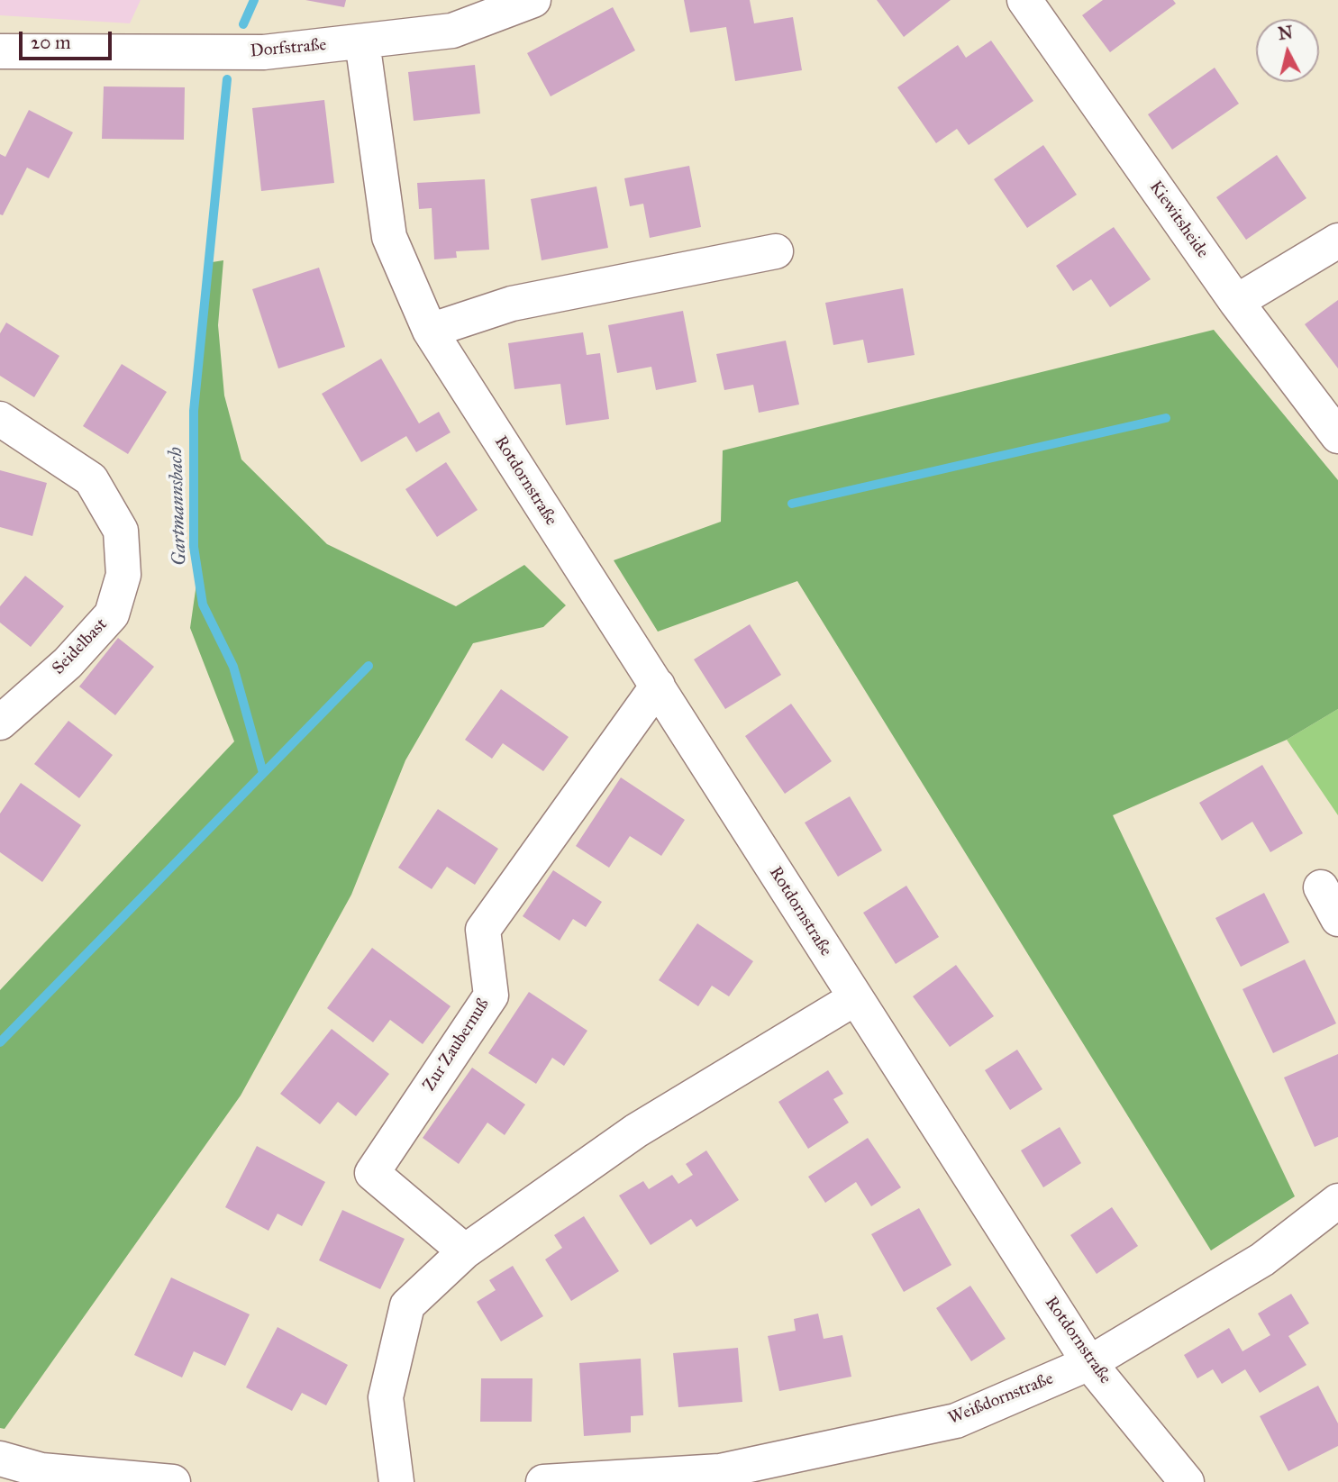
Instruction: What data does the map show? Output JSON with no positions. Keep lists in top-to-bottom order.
{
  "streets": {
    "street": [
      "Dorfstraße",
      "Kiewitsheide",
      "Rotdornstraße",
      "Seidelbast",
      "Zur Zaubernuß",
      "Weißdornstraße"
    ]
  },
  "crossings": [
    ["Dorfstraße", "Rotdornstraße"],
    ["Rotdornstraße", "Zur Zaubernuß"],
    ["Rotdornstraße", "Weißdornstraße"]
  ],
  "water": ["Gartmannsbach"],
  "scale_bar": "20 m",
  "north": "top"
}
